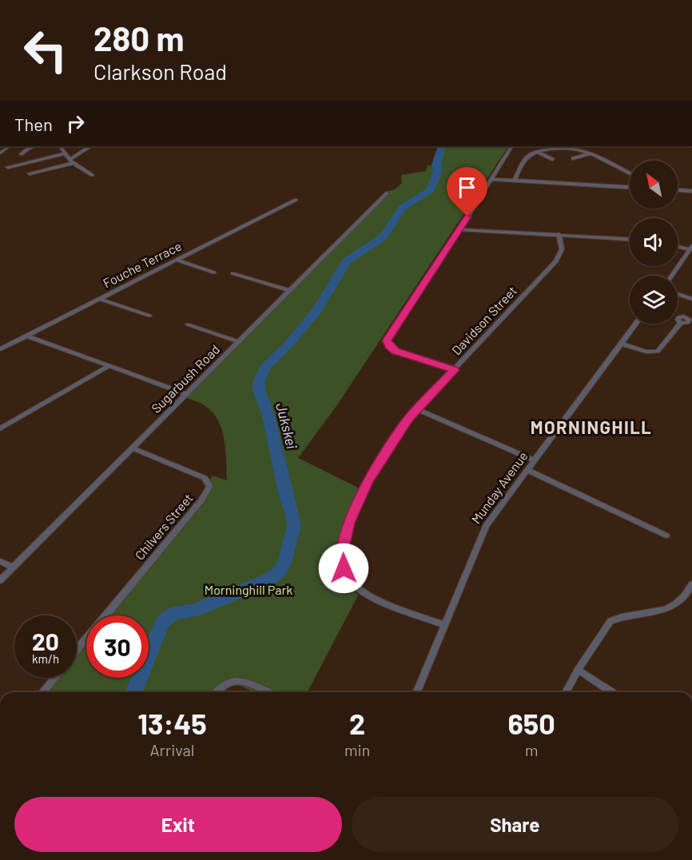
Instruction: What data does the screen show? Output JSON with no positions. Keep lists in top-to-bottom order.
{
  "streets": {
    "street": [
      "Fouche Terrace",
      "Davidson Street",
      "Sugarbush Road",
      "Munday Avenue",
      "Chilvers Street"
    ]
  },
  "crossings": [
    ["Davidson Street", "Munday Avenue"],
    ["Sugarbush Road", "Chilvers Street"]
  ],
  "districts": ["MORNINGHILL"],
  "water": ["Jukskei"],
  "parks": ["Morninghill Park"],
  "north": "top left",
  "page": {
    "turn": ["280 m", "Clarkson Road"],
    "then": "Then",
    "speed": "20 km/h",
    "limit": "30",
    "eta": [
      "13:45",
      "Arrival",
      "2",
      "min",
      "650",
      "m"
    ],
    "buttons": ["Exit", "Share"]
  }
}
